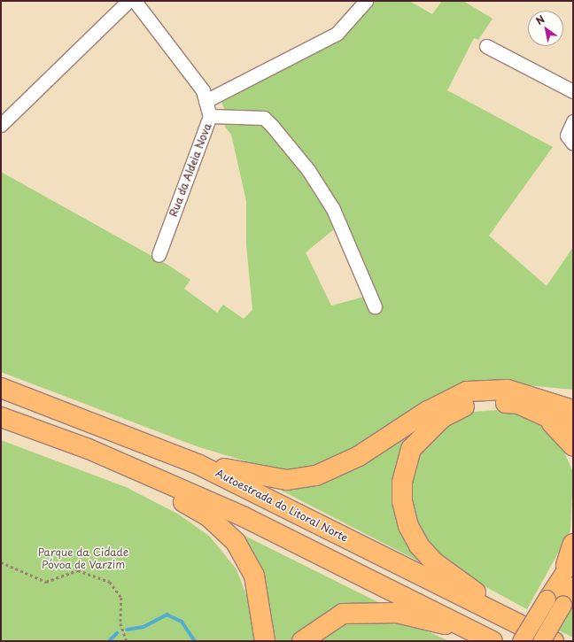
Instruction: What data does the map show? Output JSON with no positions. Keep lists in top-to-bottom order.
{
  "streets": {
    "highway": ["Autoestrada do Litoral Norte"],
    "street": ["Rua da Aldeia Nova"]
  },
  "parks": ["Parque da Cidade Póvoa de Varzim"],
  "north": "top left"
}
